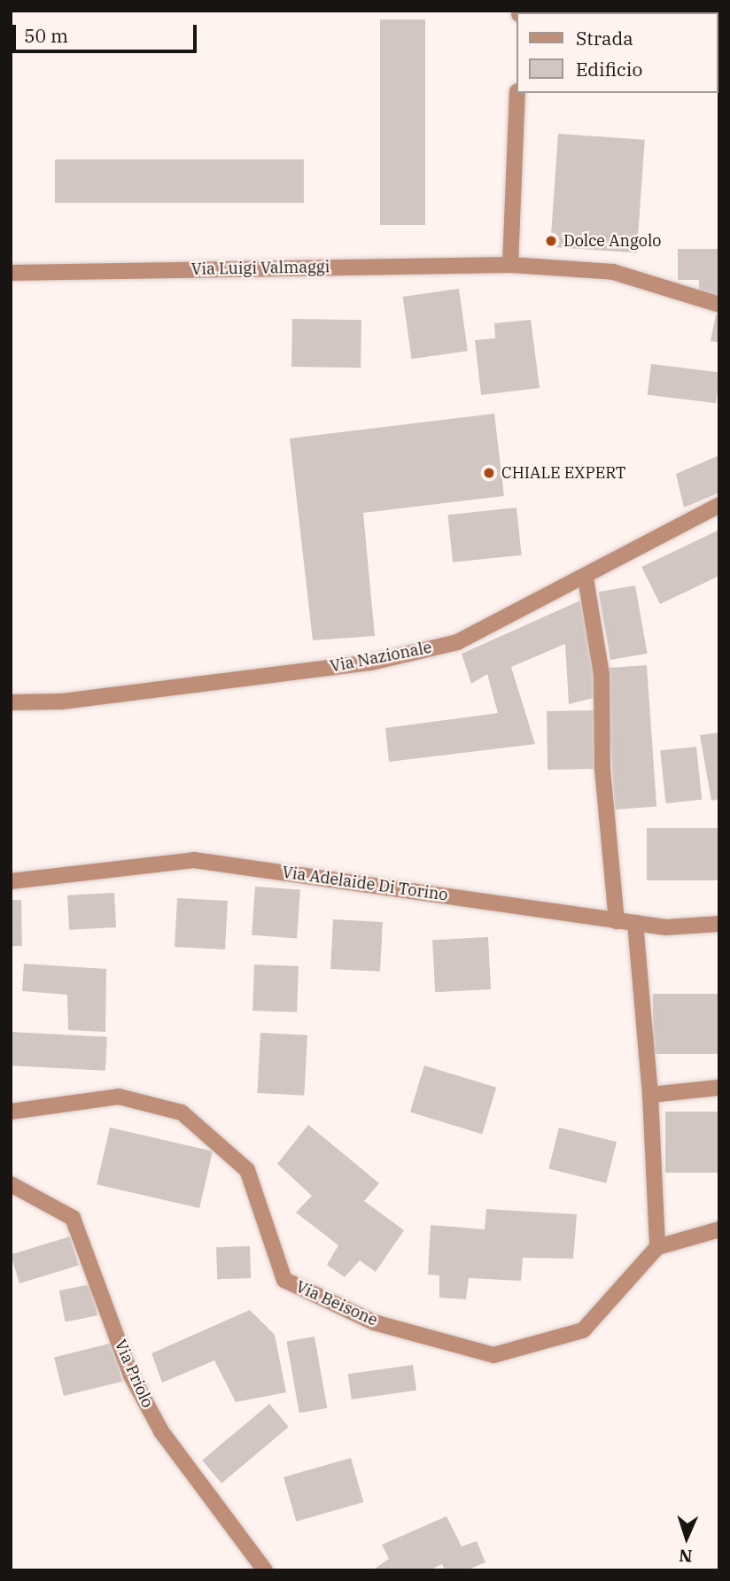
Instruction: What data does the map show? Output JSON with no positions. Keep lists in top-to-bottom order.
{
  "streets": {
    "street": [
      "Via Luigi Valmaggi",
      "Via Nazionale",
      "Via Adelaide Di Torino",
      "Via Beisone",
      "Via Priolo"
    ]
  },
  "places": ["Dolce Angolo", "CHIALE EXPERT"],
  "legend": ["Strada", "Edificio"],
  "scale_bar": "50 m",
  "north": "bottom"
}
